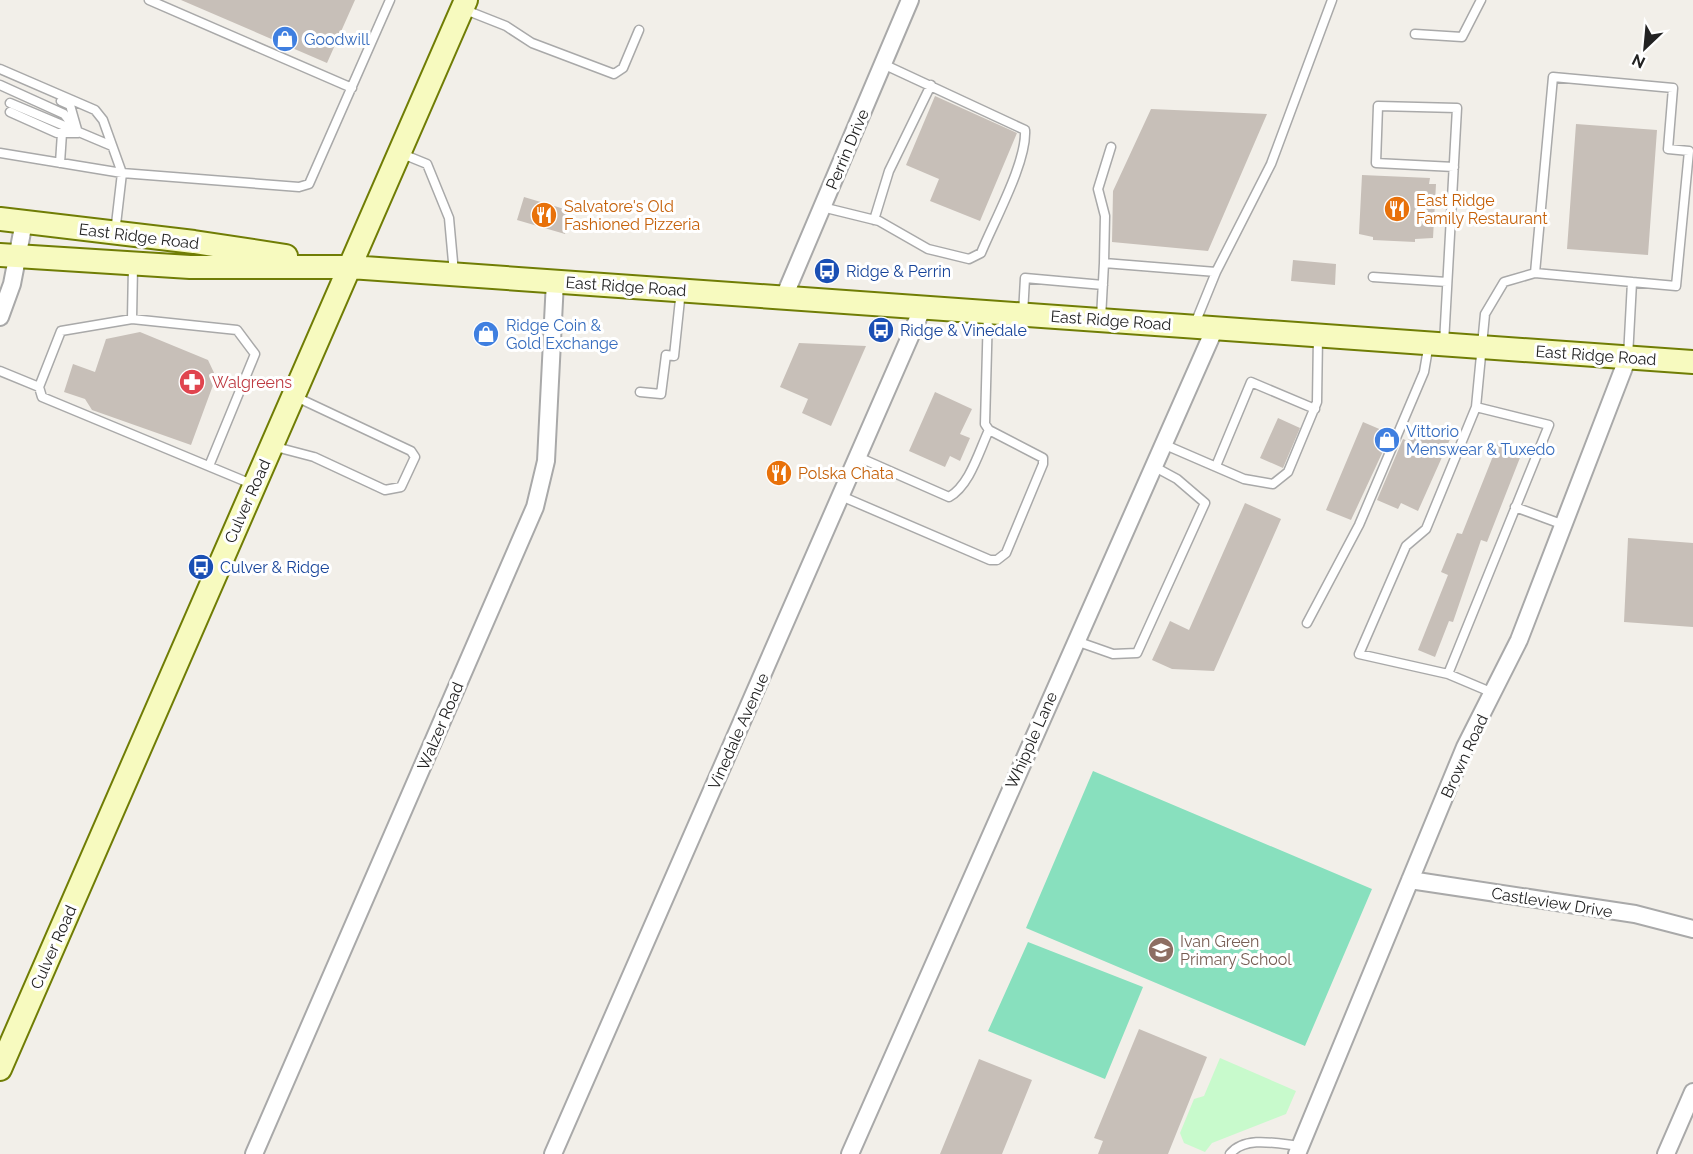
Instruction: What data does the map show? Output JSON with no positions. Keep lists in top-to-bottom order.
{
  "streets": {
    "main road": ["East Ridge Road", "Culver Road"],
    "street": [
      "Perrin Drive",
      "Walzer Road",
      "Vinedale Avenue",
      "Whipple Lane",
      "Brown Road",
      "Castleview Drive"
    ]
  },
  "crossings": [
    ["Perrin Drive", "East Ridge Road"],
    ["East Ridge Road", "Culver Road"],
    ["East Ridge Road", "Walzer Road"],
    ["East Ridge Road", "Vinedale Avenue"],
    ["East Ridge Road", "Whipple Lane"],
    ["East Ridge Road", "Brown Road"],
    ["Brown Road", "Castleview Drive"]
  ],
  "places": {
    "shop": ["Goodwill", "Ridge Coin & Gold Exchange", "Vittorio Menswear & Tuxedo"],
    "restaurant": ["East Ridge Family Restaurant", "Salvatore's Old Fashioned Pizzeria", "Polska Chata"],
    "bus stop": ["Ridge & Perrin", "Ridge & Vinedale", "Culver & Ridge"],
    "pharmacy": ["Walgreens"],
    "school or university": ["Ivan Green Primary School"]
  },
  "north": "bottom left"
}
